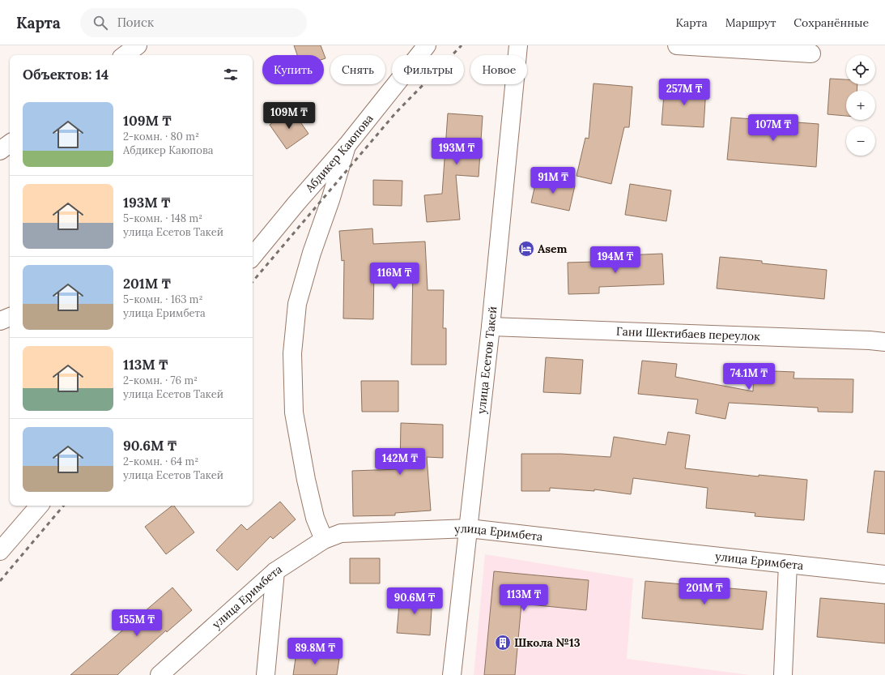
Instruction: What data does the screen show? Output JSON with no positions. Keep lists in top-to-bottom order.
{
  "streets": {
    "street": [
      "Абдикер Каюпова",
      "Гани Шектибаев переулок",
      "улица Есетов Такей",
      "улица Еримбета"
    ]
  },
  "crossings": [
    ["Гани Шектибаев переулок", "улица Есетов Такей"],
    ["улица Есетов Такей", "улица Еримбета"]
  ],
  "places": {
    "hotel": ["Asem"],
    "building": ["Школа №13"]
  },
  "page": {
    "header": "Карта",
    "search": "Поиск",
    "nav": ["Карта", "Маршрут", "Сохранённые"],
    "map_buttons": ["+", "−"],
    "chip": [
      "Купить",
      "Снять",
      "Фильтры",
      "Новое"
    ],
    "heading": "Объектов: 14",
    "price": [
      "257M ₸",
      "109M ₸",
      "107M ₸",
      "193M ₸",
      "91M ₸",
      "194M ₸",
      "116M ₸",
      "74.1M ₸",
      "142M ₸",
      "201M ₸",
      "113M ₸",
      "90.6M ₸",
      "155M ₸",
      "89.8M ₸"
    ],
    "list": [
      {
        "name": "109M ₸",
        "note": "2-комн. · 80 m² · Абдикер Каюпова"
      },
      {
        "name": "193M ₸",
        "note": "5-комн. · 148 m² · улица Есетов Такей"
      },
      {
        "name": "201M ₸",
        "note": "5-комн. · 163 m² · улица Еримбета"
      },
      {
        "name": "113M ₸",
        "note": "2-комн. · 76 m² · улица Есетов Такей"
      },
      {
        "name": "90.6M ₸",
        "note": "2-комн. · 64 m² · улица Есетов Такей"
      }
    ]
  }
}
